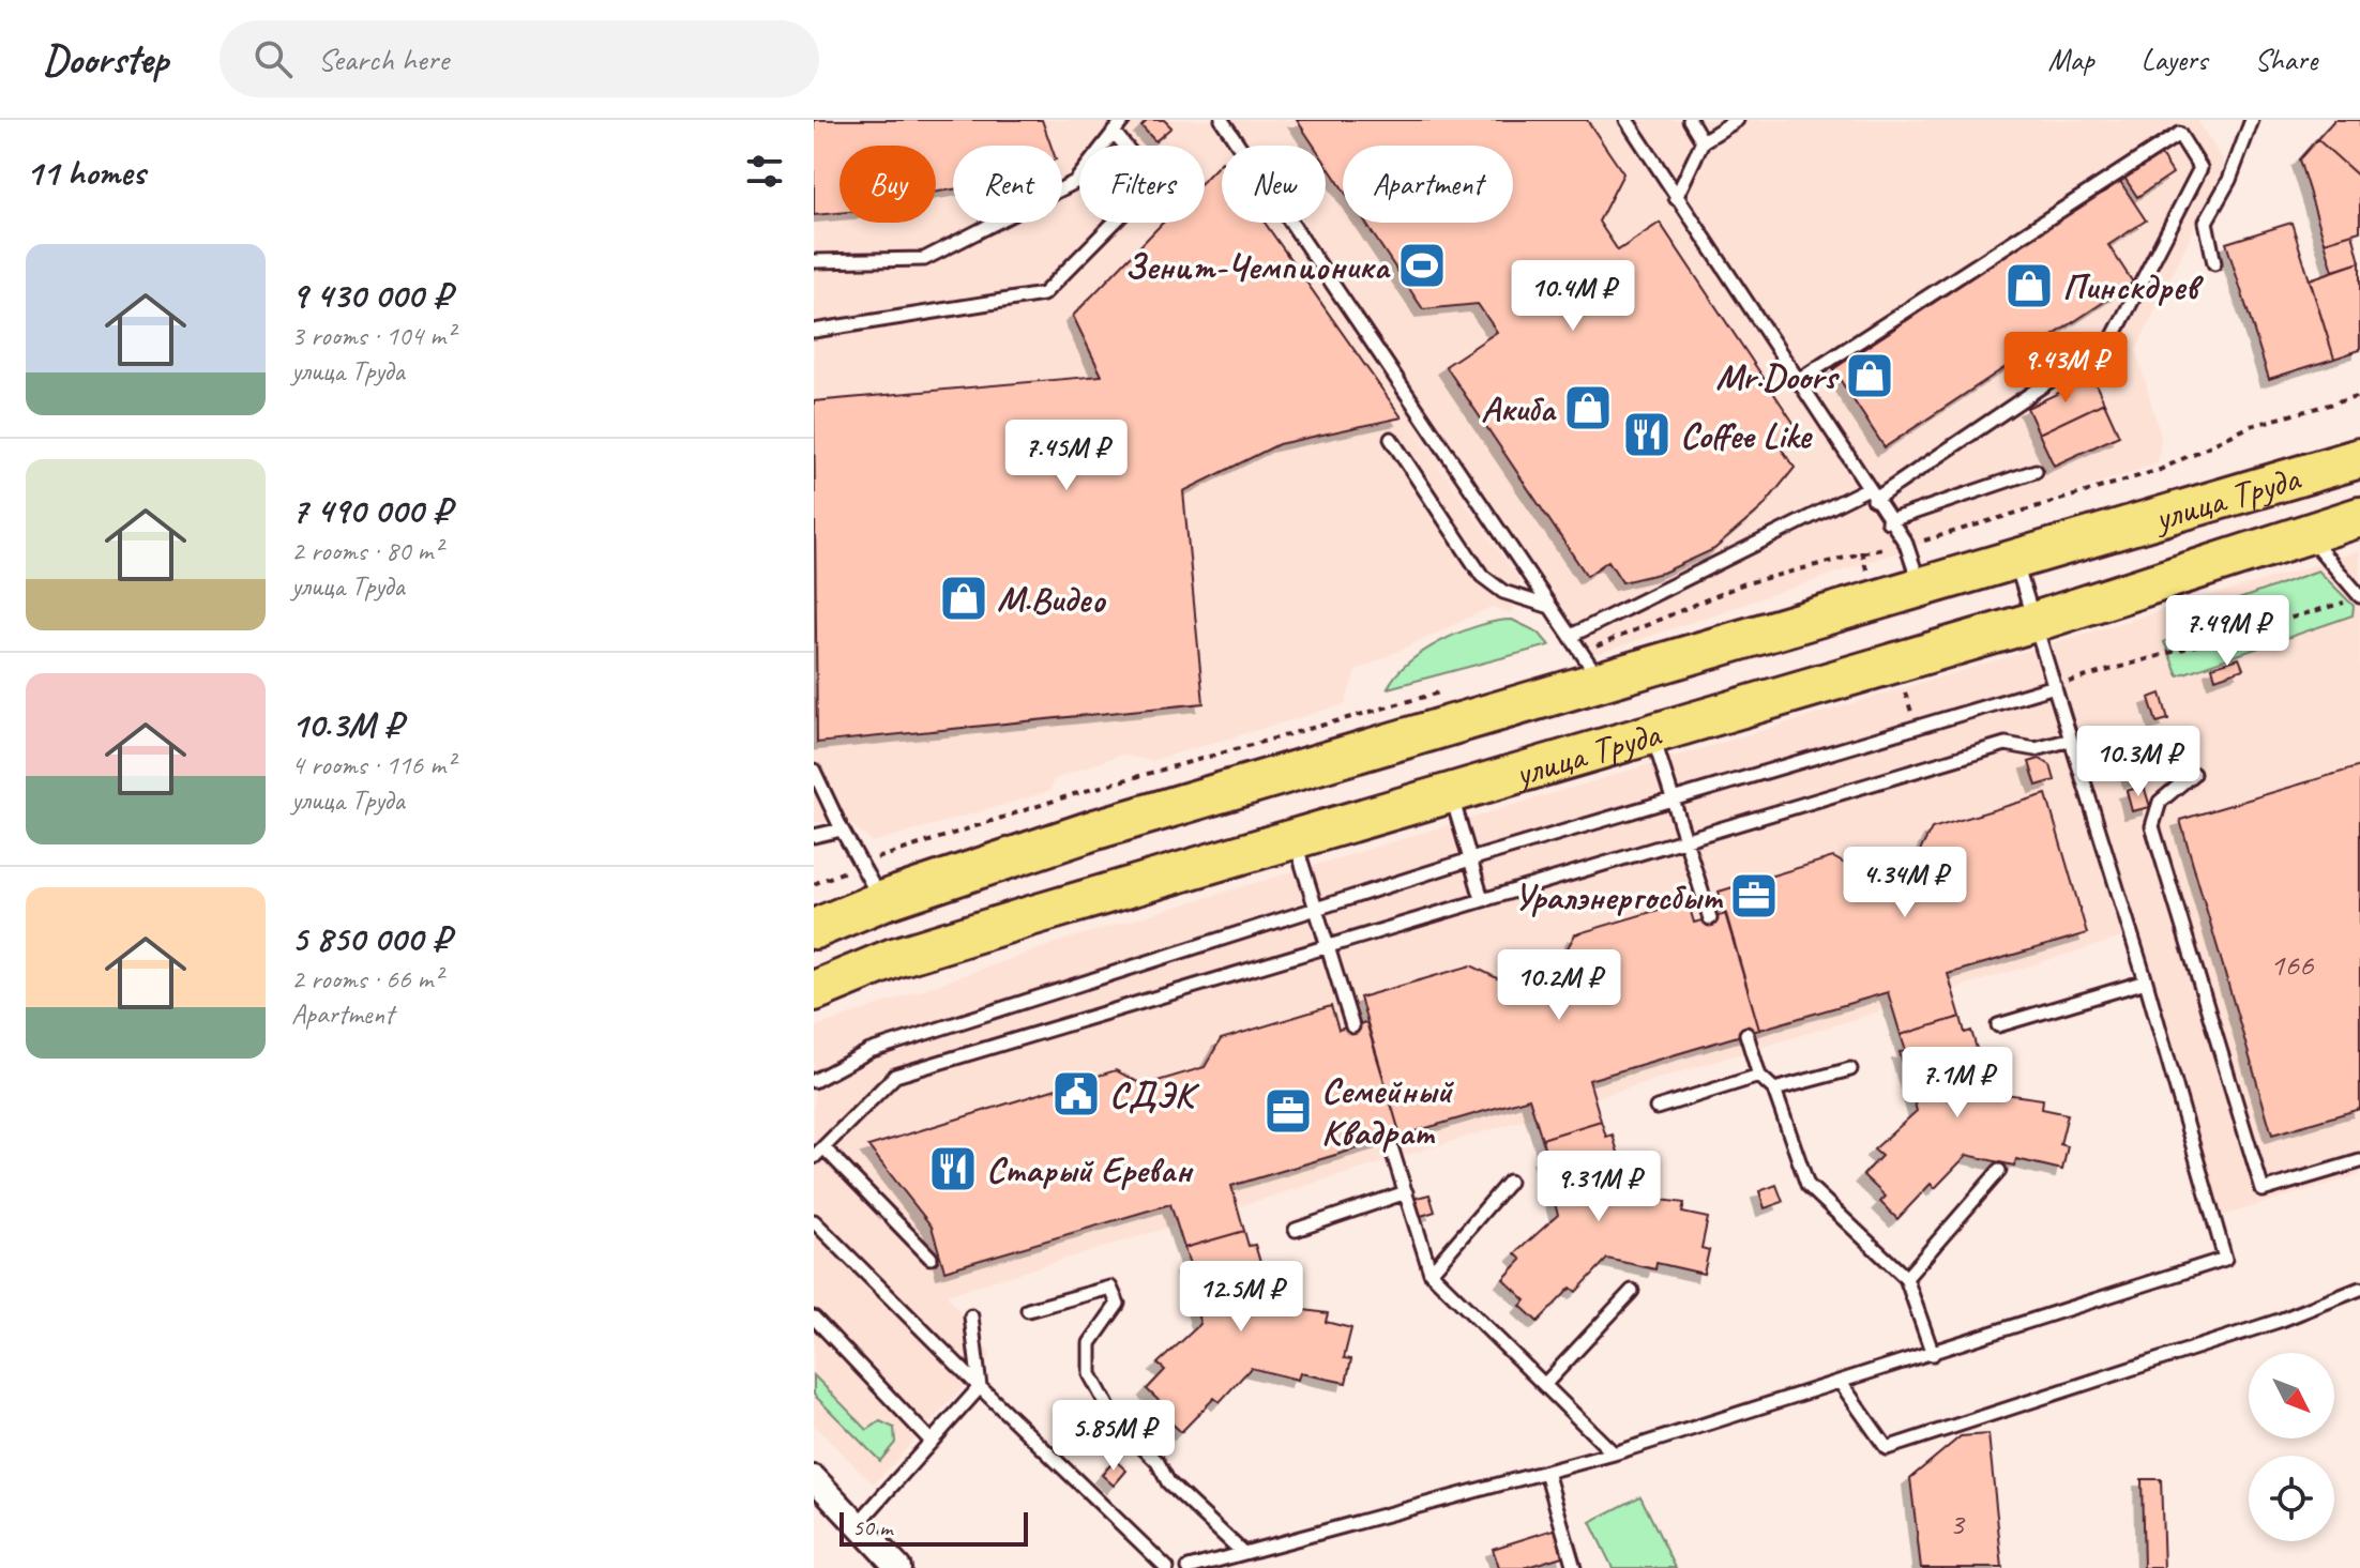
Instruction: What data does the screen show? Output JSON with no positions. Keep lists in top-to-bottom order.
{
  "streets": {
    "main road": ["улица Труда"]
  },
  "places": {
    "sports": ["Зенит-Чемпионика"],
    "shop": [
      "Пинскдрев",
      "Mr.Doors",
      "Акиба",
      "М.Видео"
    ],
    "restaurant": ["Coffee Like", "Старый Ереван"],
    "office": ["Уралэнергосбыт", "Семейный Квадрат"],
    "public building": ["СДЭК"]
  },
  "house_numbers": ["166", "3"],
  "scale_bar": "50 m",
  "north": "bottom right",
  "page": {
    "header": "Doorstep",
    "search": "Search here",
    "nav": ["Map", "Layers", "Share"],
    "heading": "11 homes",
    "chip": [
      "Buy",
      "Rent",
      "Filters",
      "New",
      "Apartment"
    ],
    "list": [
      {
        "name": "9 430 000 ₽",
        "note": "3 rooms · 104 m² · улица Труда"
      },
      {
        "name": "7 490 000 ₽",
        "note": "2 rooms · 80 m² · улица Труда"
      },
      {
        "name": "10.3M ₽",
        "note": "4 rooms · 116 m² · улица Труда"
      },
      {
        "name": "5 850 000 ₽",
        "note": "2 rooms · 66 m² · Apartment"
      }
    ],
    "price": [
      "10.4M ₽",
      "9.43M ₽",
      "7.45M ₽",
      "7.49M ₽",
      "10.3M ₽",
      "4.34M ₽",
      "10.2M ₽",
      "7.1M ₽",
      "9.31M ₽",
      "12.5M ₽",
      "5.85M ₽"
    ],
    "scale": "50 m"
  }
}
